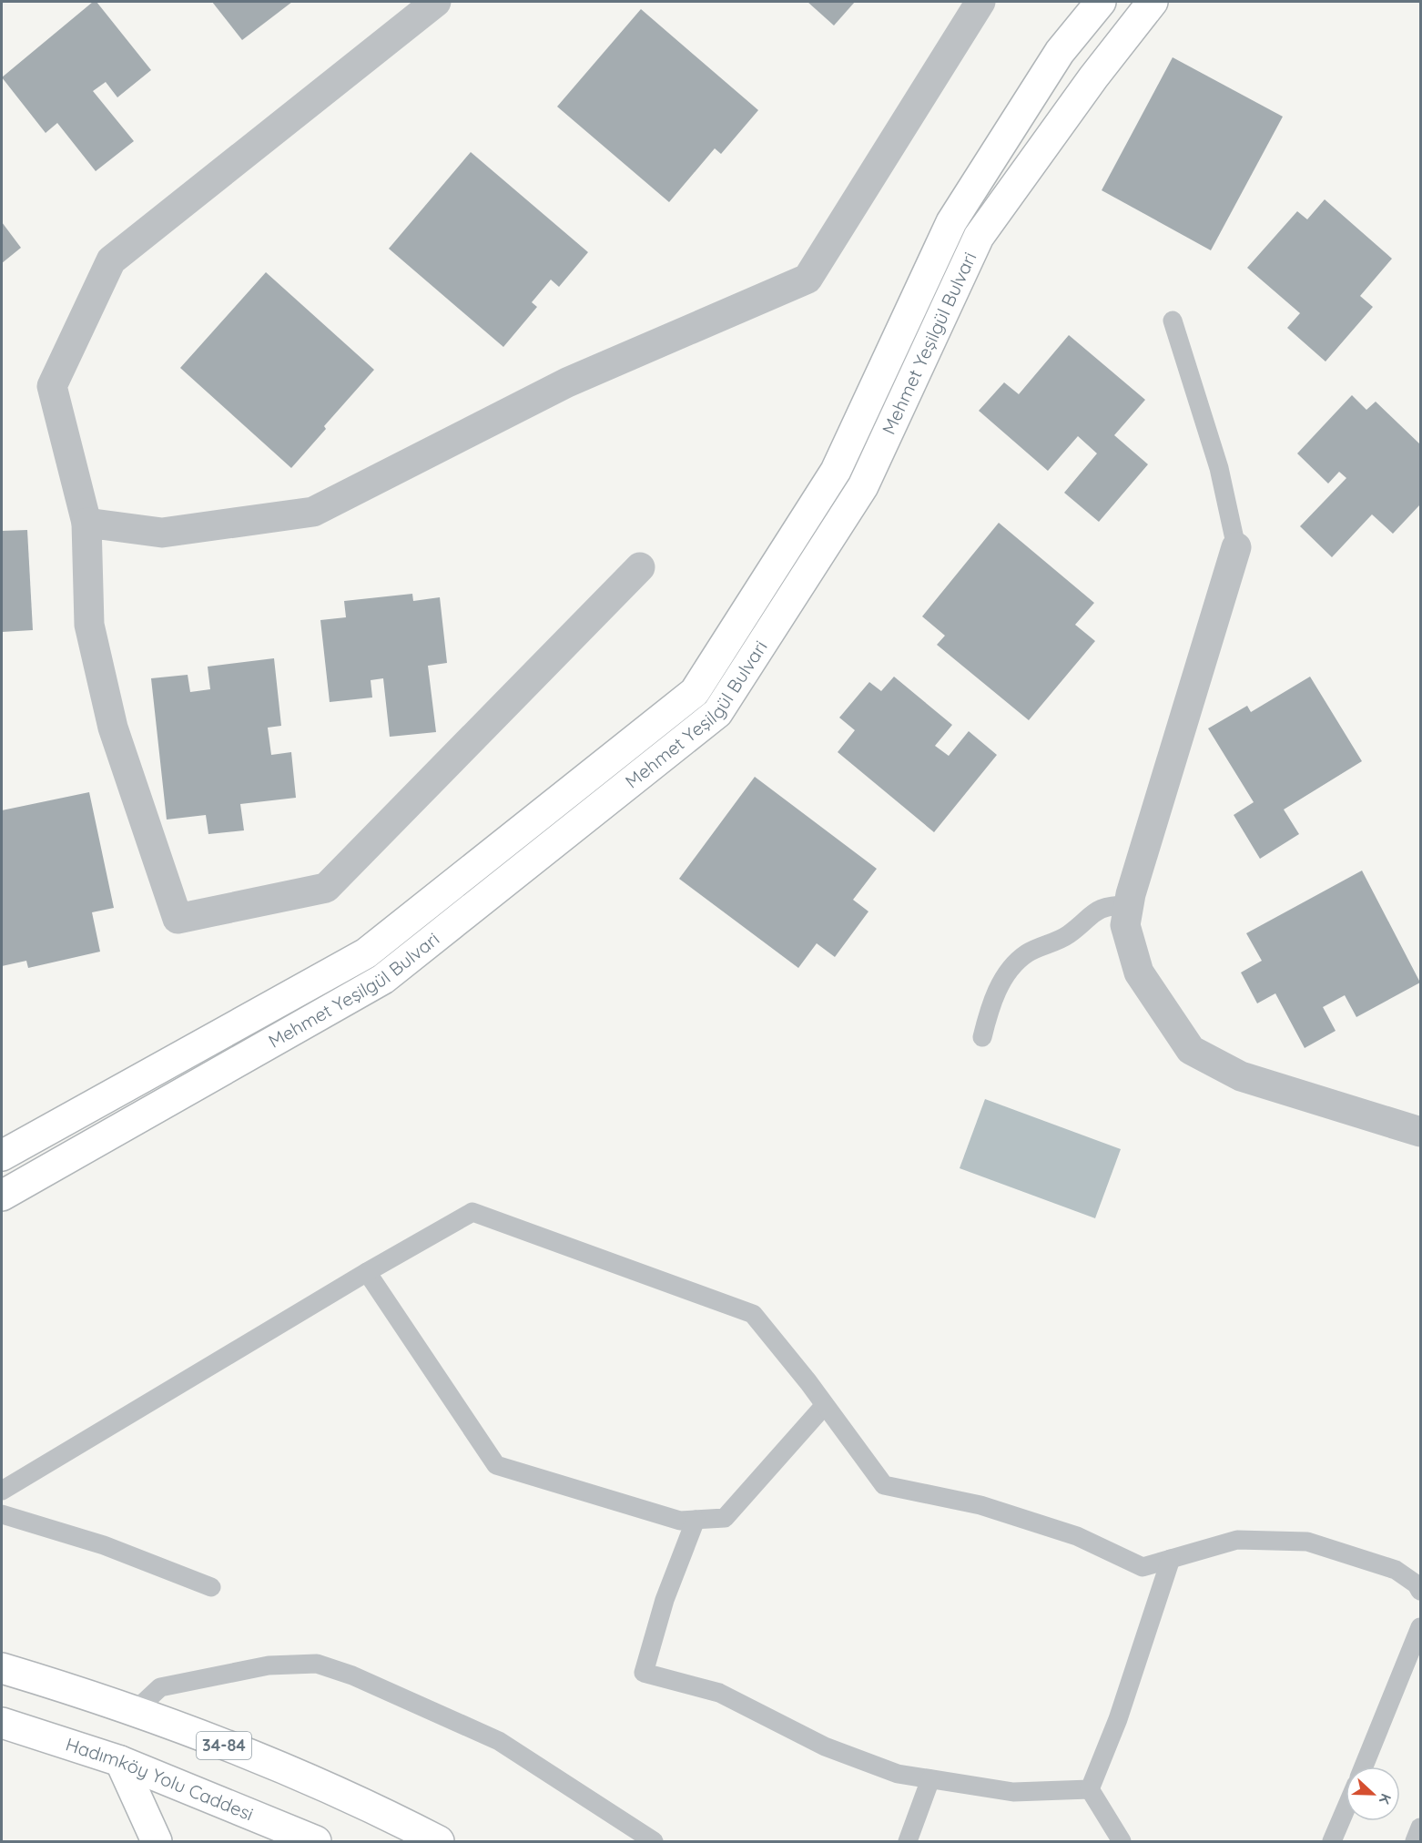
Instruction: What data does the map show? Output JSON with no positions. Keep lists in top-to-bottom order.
{
  "streets": {
    "main road": ["Mehmet Yeşilgül Bulvari", "34-84", "Hadımköy Yolu Caddesi"]
  },
  "north": "right"
}
